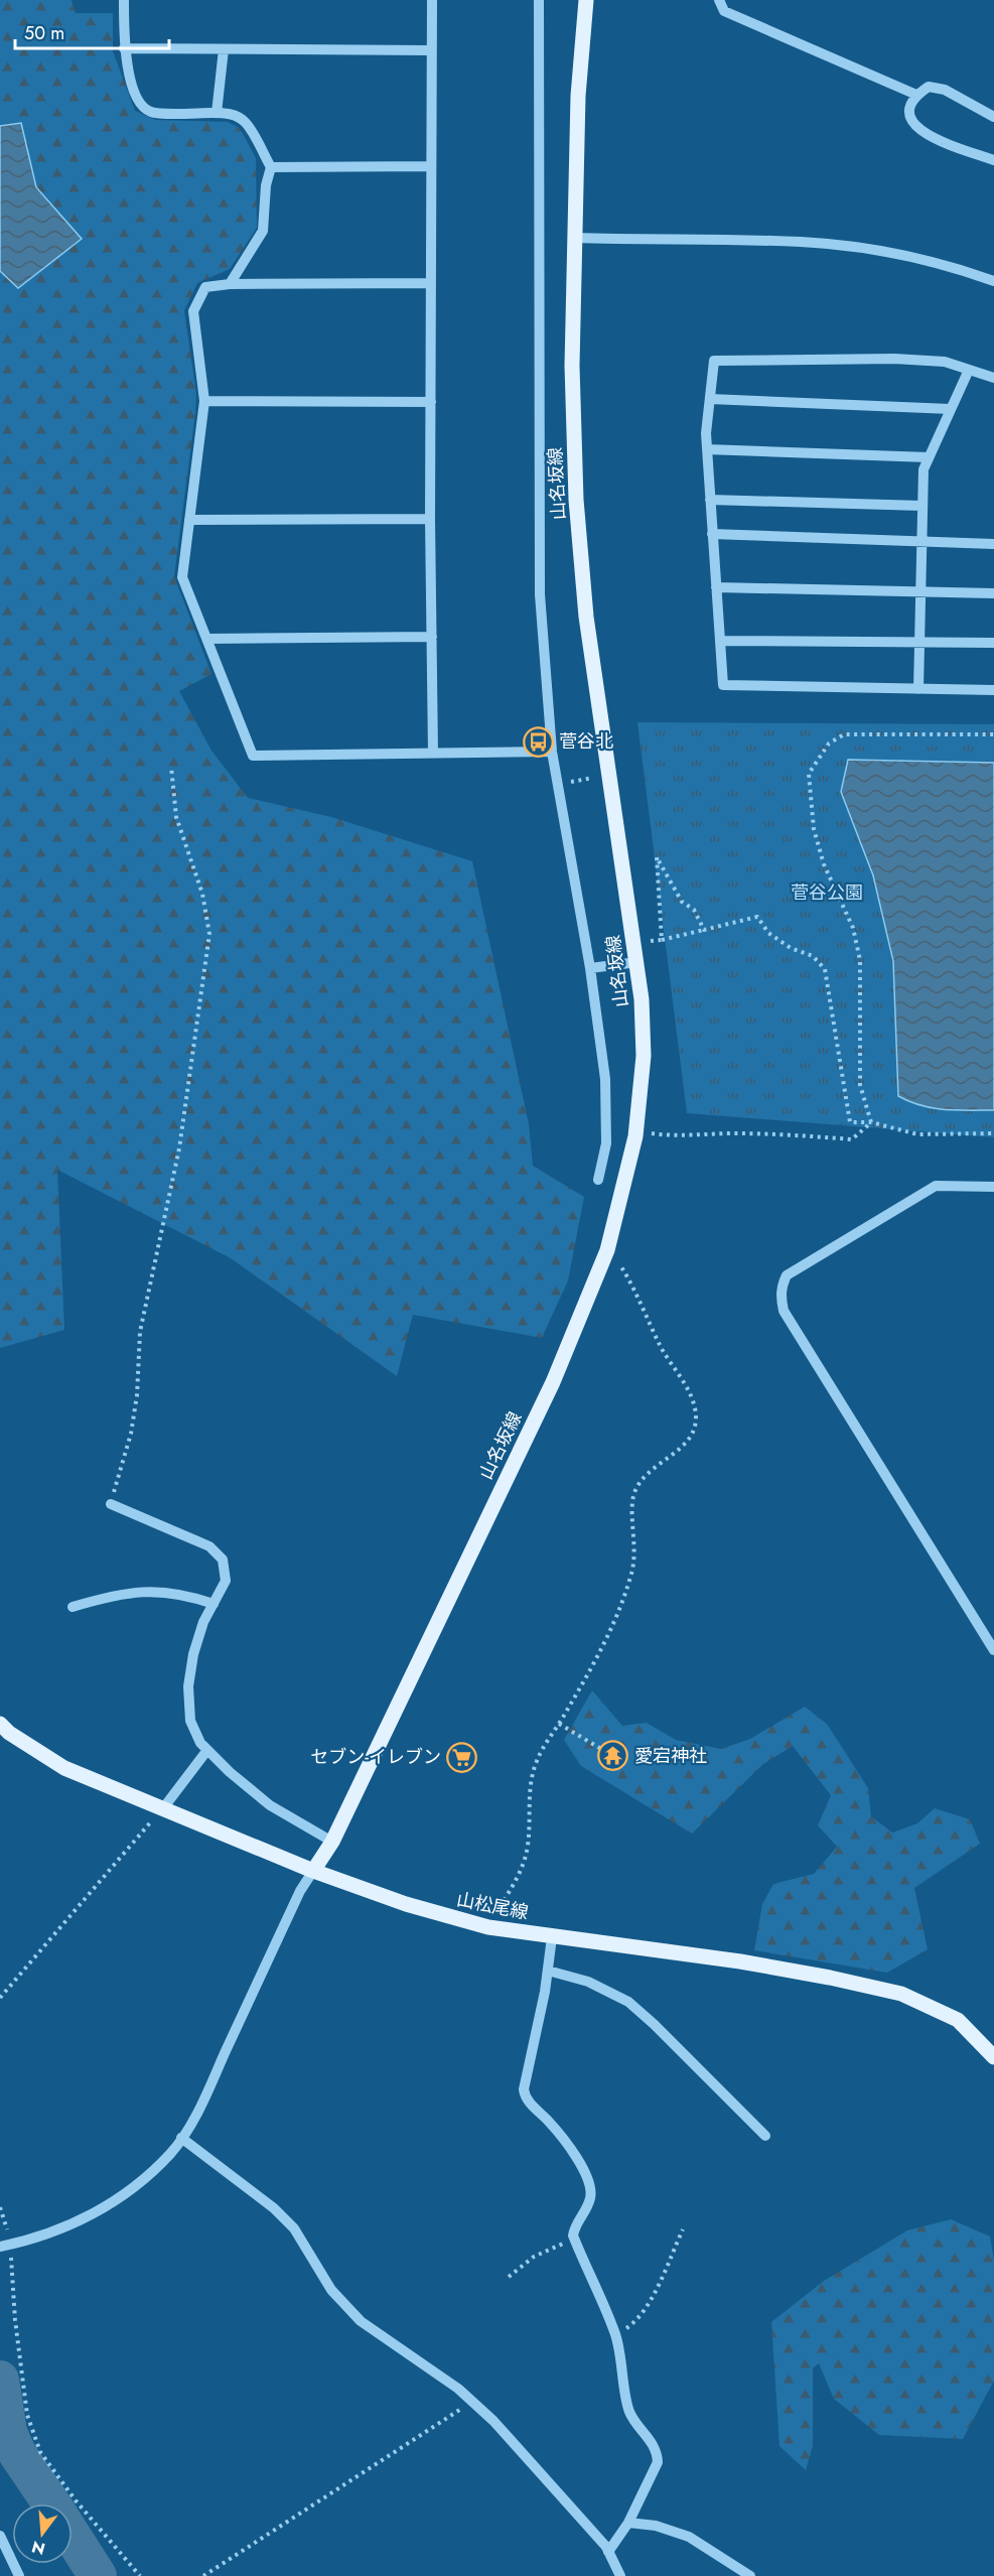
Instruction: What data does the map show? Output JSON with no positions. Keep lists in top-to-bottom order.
{
  "streets": {
    "main road": ["山名坂線", "山松尾線"]
  },
  "crossings": [
    ["山名坂線", "山松尾線"]
  ],
  "parks": ["菅谷公園"],
  "places": {
    "bus stop": ["菅谷北"],
    "temple": ["愛宕神社"],
    "supermarket": ["セブン-イレブン"]
  },
  "scale_bar": "50 m",
  "north": "bottom"
}
